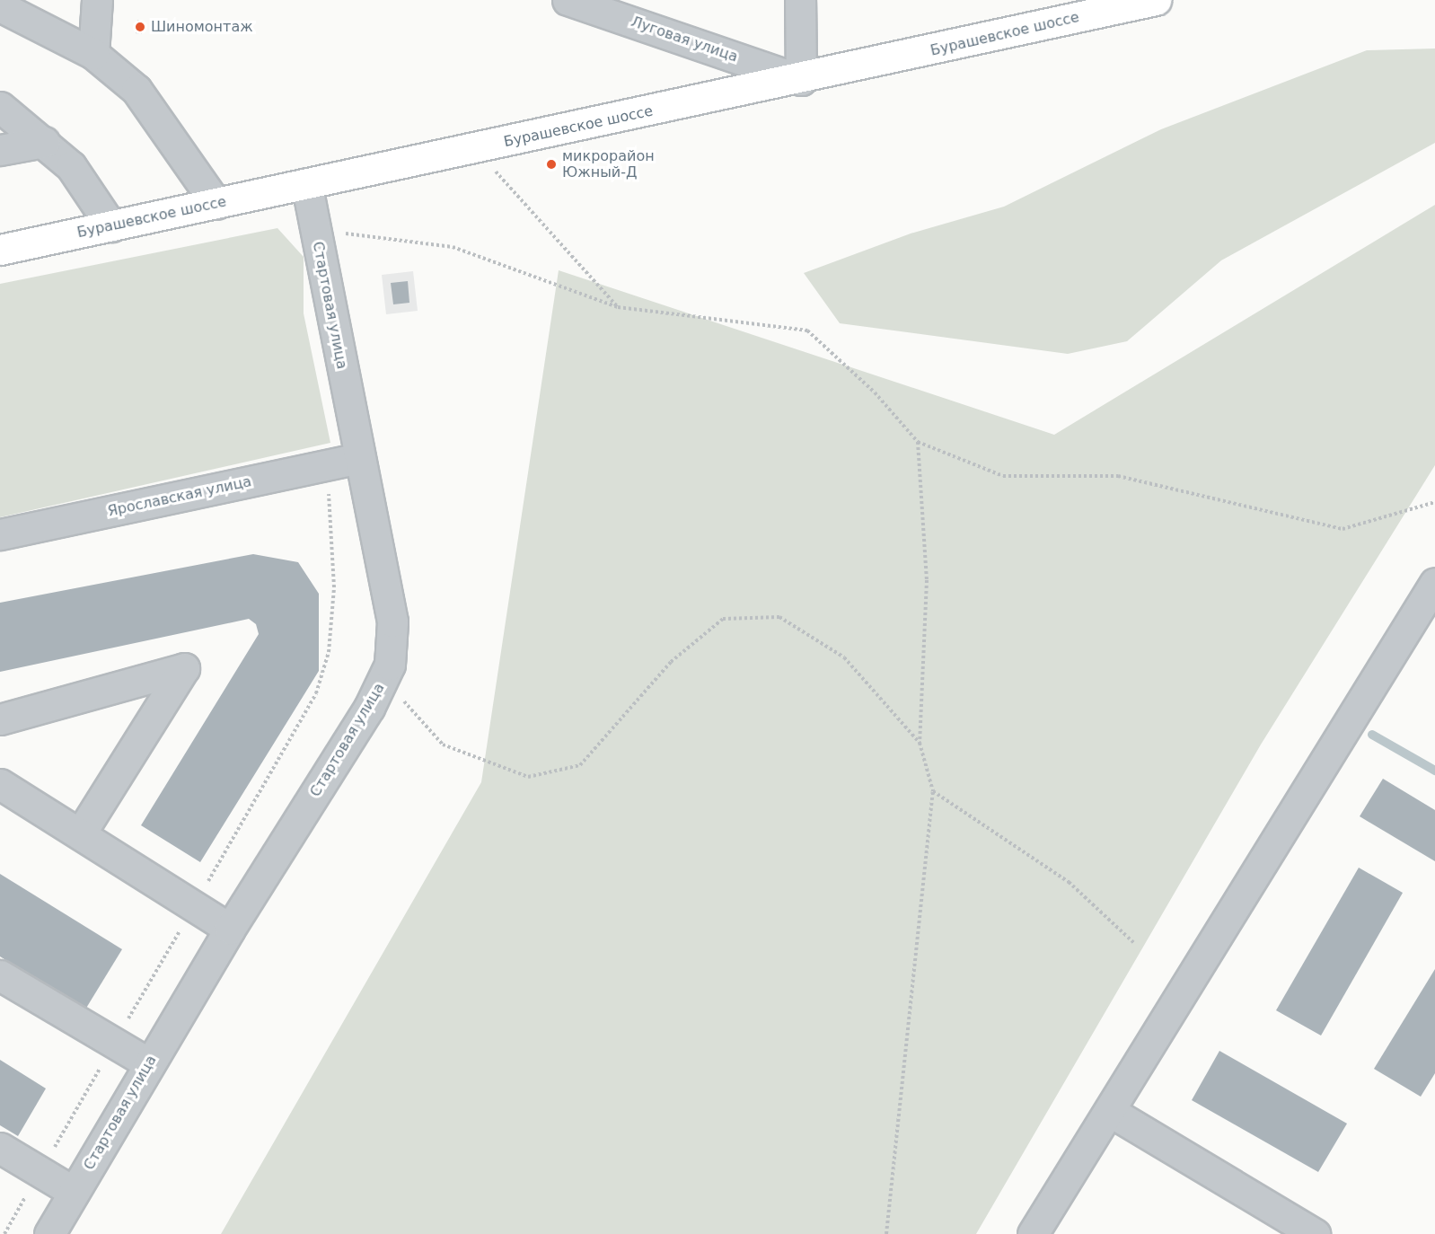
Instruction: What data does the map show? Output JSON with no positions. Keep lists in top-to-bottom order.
{
  "streets": {
    "main road": ["Бурашевское шоссе"],
    "street": ["Луговая улица", "Стартовая улица", "Ярославская улица"]
  },
  "crossings": [
    ["Бурашевское шоссе", "Луговая улица"],
    ["Бурашевское шоссе", "Стартовая улица"],
    ["Стартовая улица", "Ярославская улица"]
  ],
  "places": ["Шиномонтаж", "микрорайон Южный-Д"]
}
